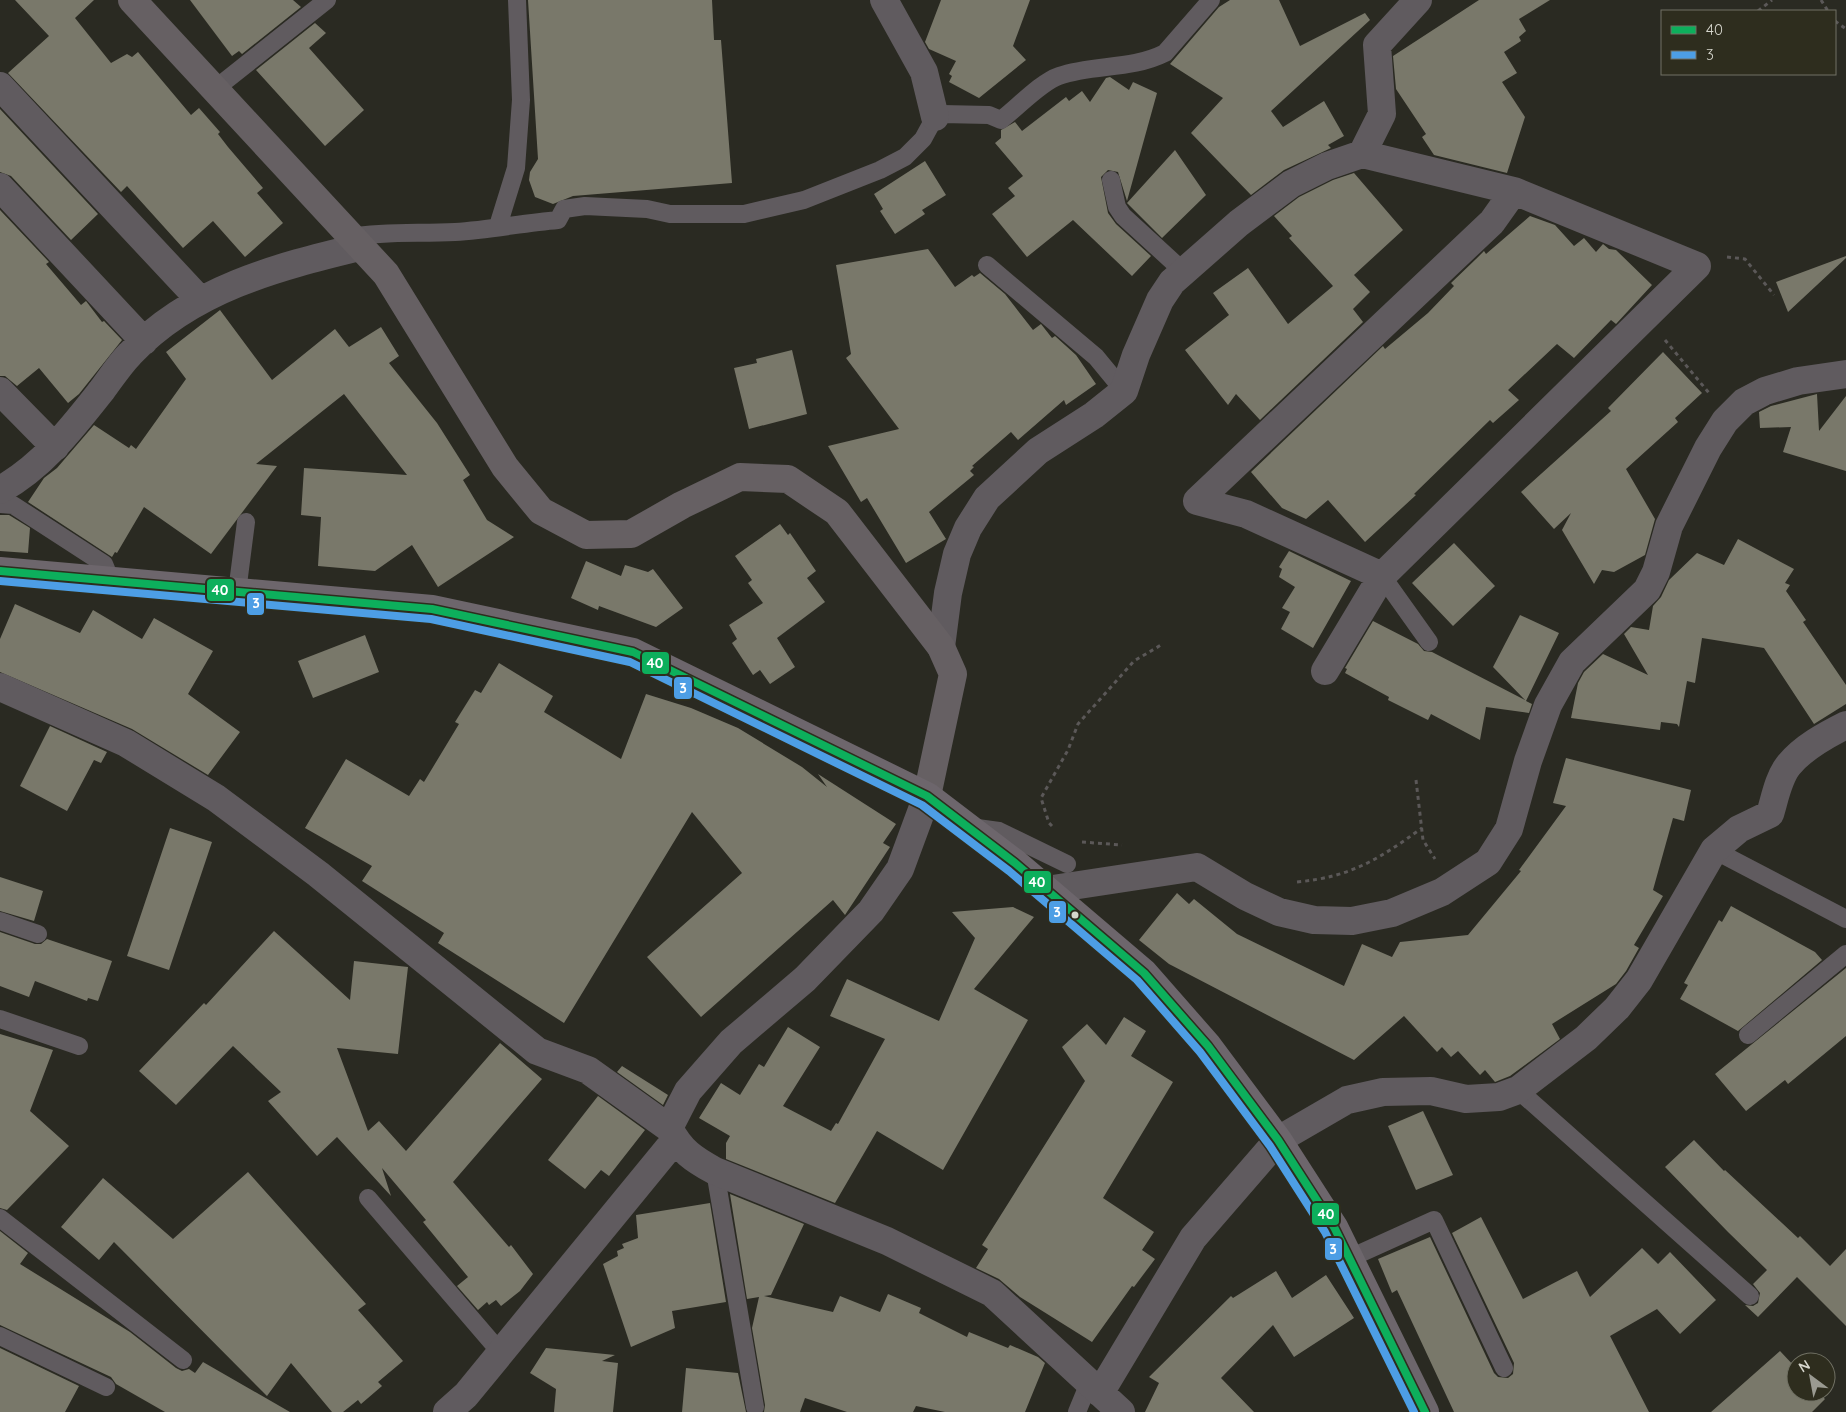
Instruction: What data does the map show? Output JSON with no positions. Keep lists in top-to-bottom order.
{
  "lines": ["transit line 40", "transit line 3"],
  "legend": ["40", "3"],
  "north": "top left"
}
